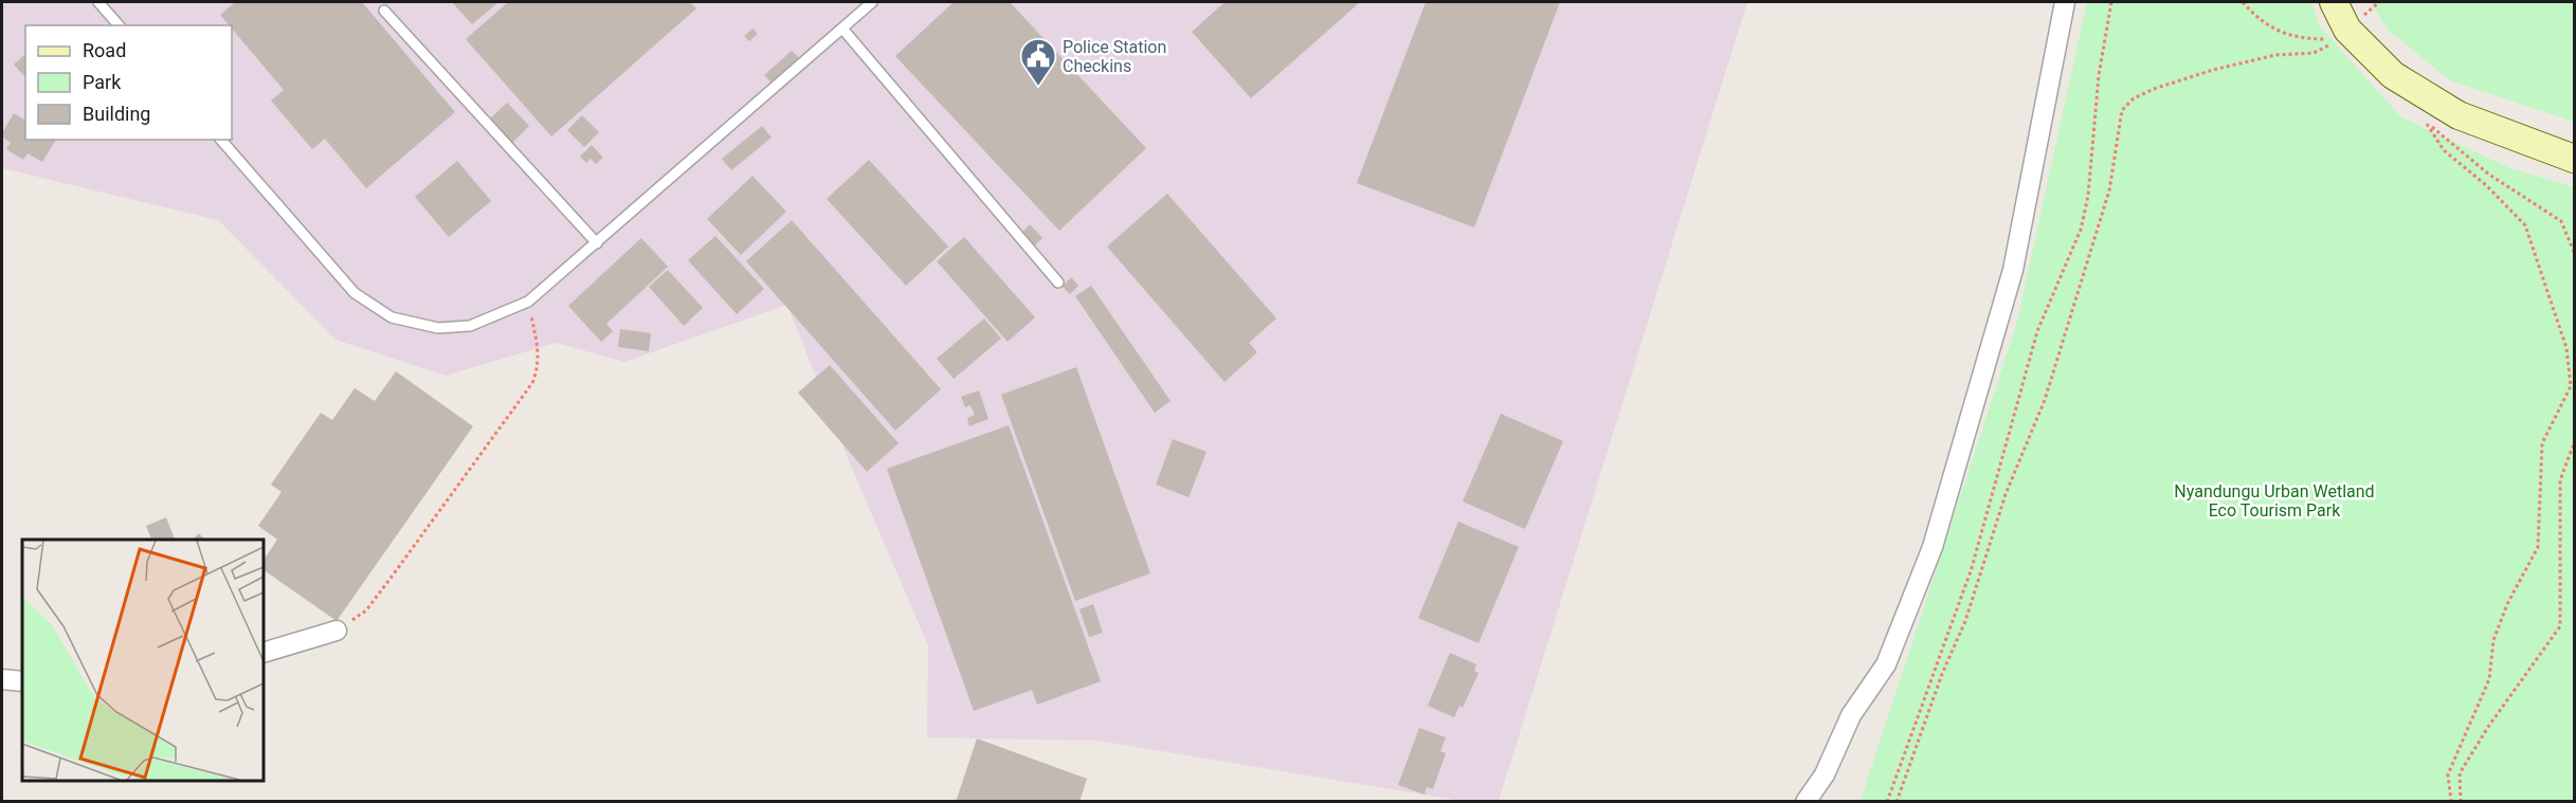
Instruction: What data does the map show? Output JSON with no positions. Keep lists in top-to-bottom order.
{
  "parks": ["Nyandungu Urban Wetland Eco Tourism Park"],
  "places": {
    "public building": ["Police Station Checkins"]
  },
  "legend": ["Road", "Park", "Building"]
}
